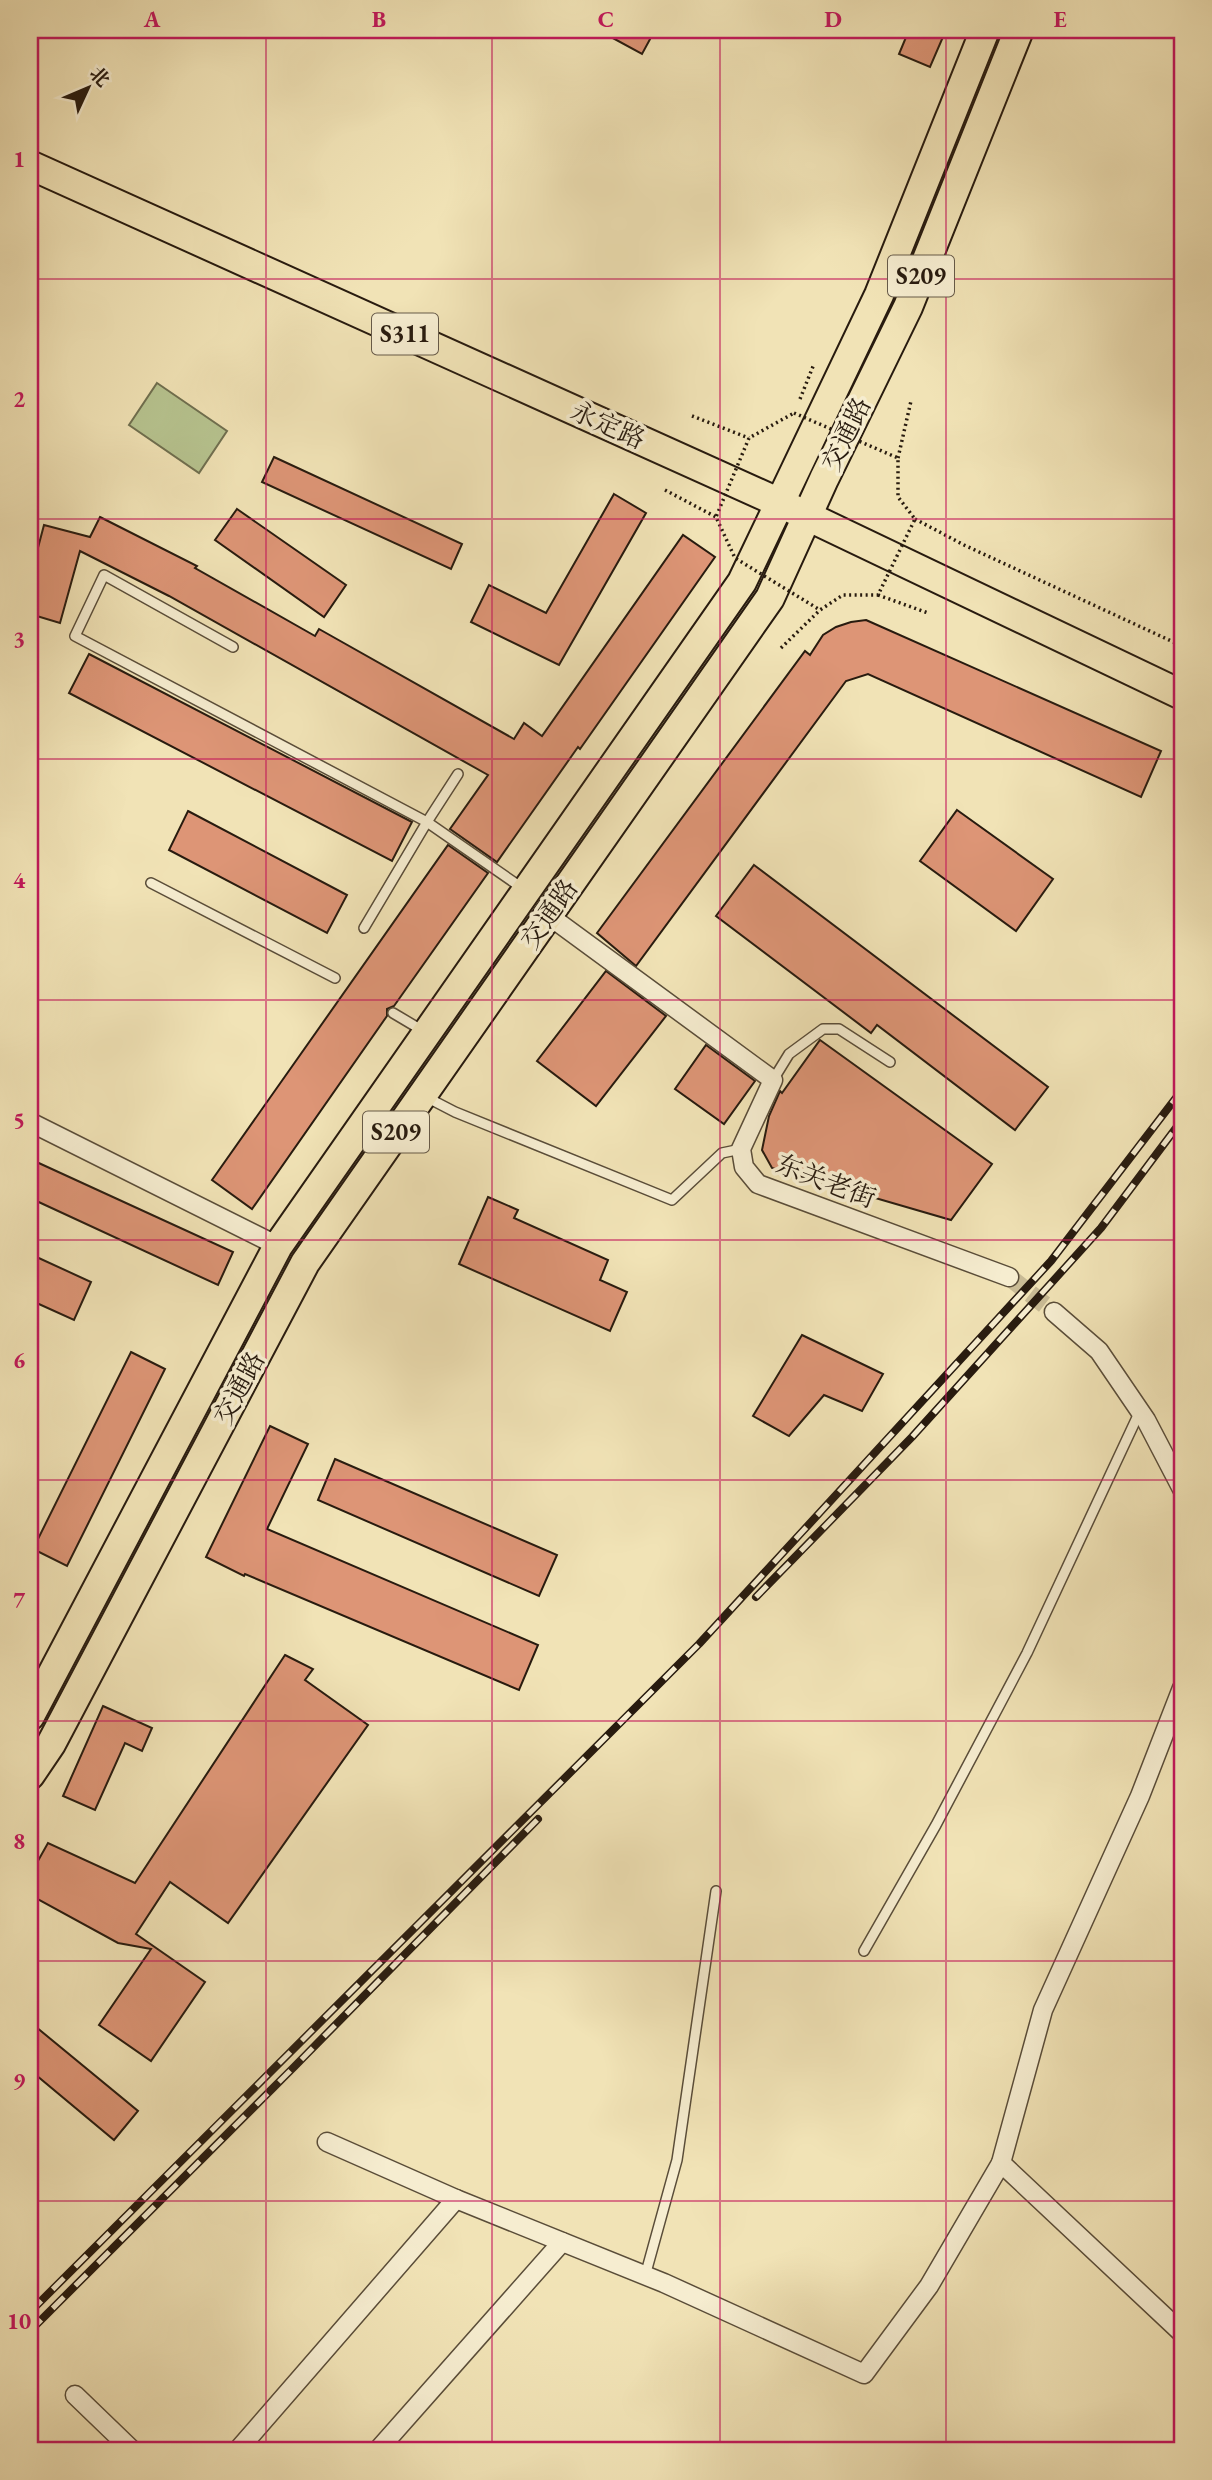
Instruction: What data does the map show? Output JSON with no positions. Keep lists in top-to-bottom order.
{
  "streets": {
    "main road": [
      "S209",
      "S311",
      "永定路",
      "交通路"
    ],
    "street": ["东关老街"]
  },
  "crossings": [
    ["永定路", "交通路"]
  ],
  "north": "top right",
  "grid": {
    "columns": [
      "A",
      "B",
      "C",
      "D",
      "E"
    ],
    "rows": [
      "1",
      "2",
      "3",
      "4",
      "5",
      "6",
      "7",
      "8",
      "9",
      "10"
    ]
  }
}
